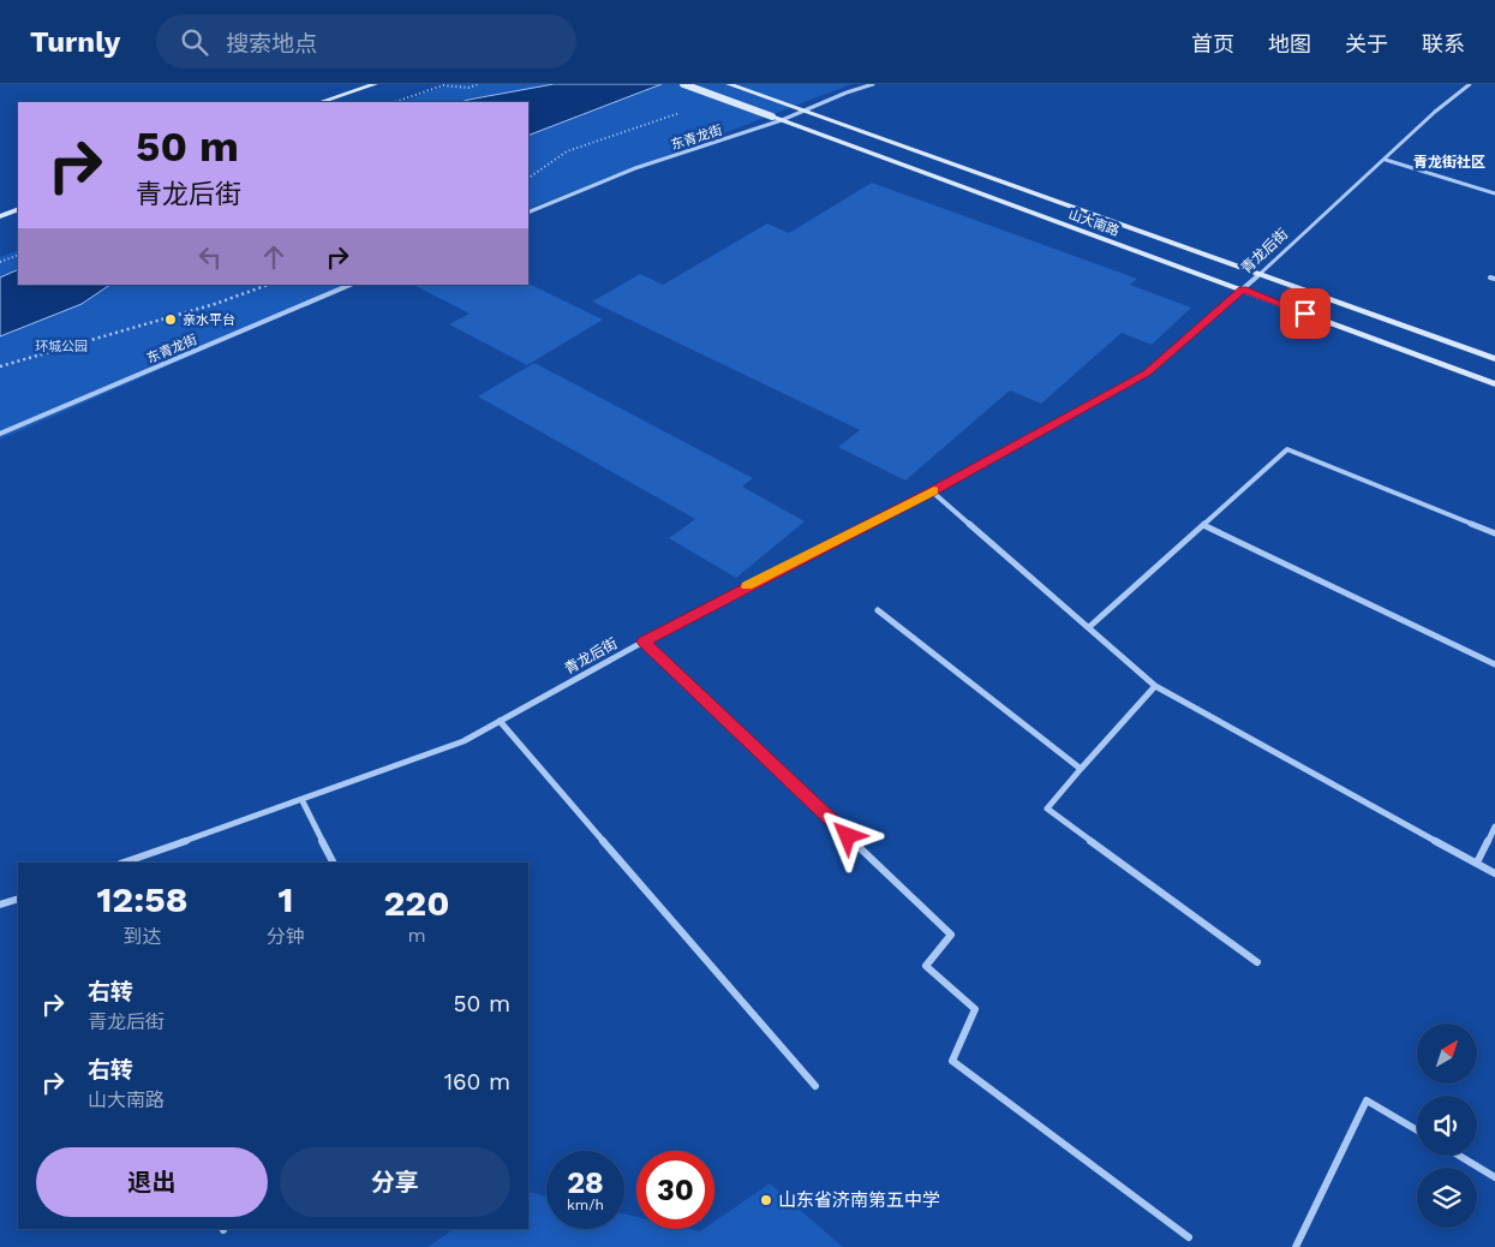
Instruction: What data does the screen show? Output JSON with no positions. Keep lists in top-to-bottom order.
{
  "streets": {
    "main road": ["山大南路"],
    "street": ["东青龙街", "青龙后街"]
  },
  "crossings": [
    ["东青龙街", "山大南路"],
    ["山大南路", "青龙后街"]
  ],
  "districts": ["青龙街社区"],
  "parks": ["环城公园"],
  "places": ["亲水平台", "山东省济南第五中学"],
  "north": "top right",
  "page": {
    "header": "Turnly",
    "search": "搜索地点",
    "nav": [
      "首页",
      "地图",
      "关于",
      "联系"
    ],
    "turn": ["50 m", "青龙后街"],
    "eta": [
      "12:58",
      "到达",
      "1",
      "分钟",
      "220",
      "m"
    ],
    "list": [
      {
        "name": "右转",
        "note": "青龙后街",
        "value": "50 m"
      },
      {
        "name": "右转",
        "note": "山大南路",
        "value": "160 m"
      }
    ],
    "buttons": ["退出", "分享"],
    "speed": "28 km/h",
    "limit": "30"
  }
}
